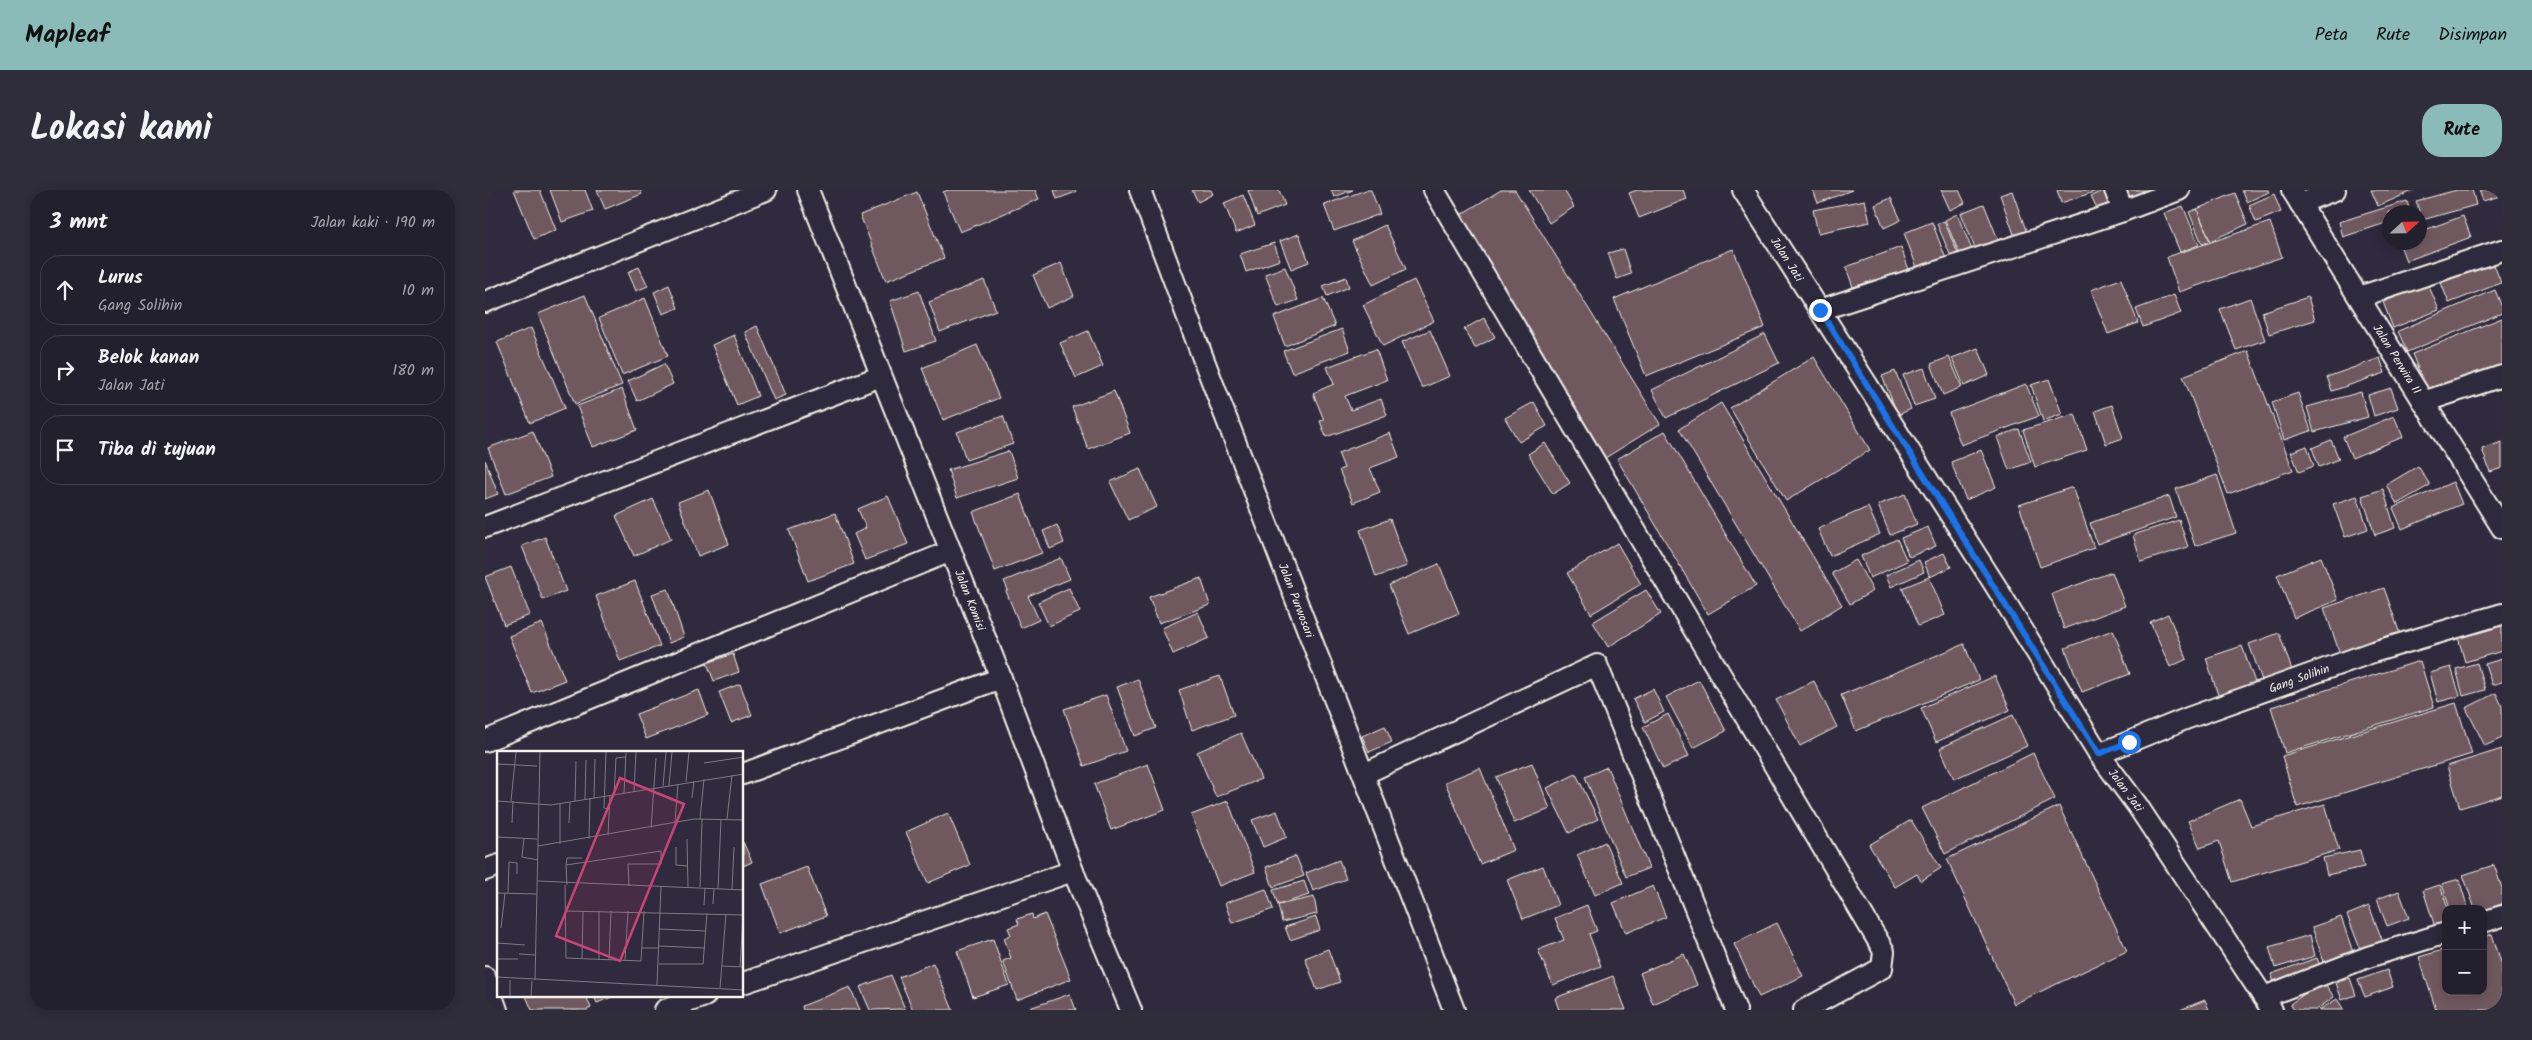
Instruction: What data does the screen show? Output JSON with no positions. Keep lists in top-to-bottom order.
{
  "streets": {
    "street": [
      "Jalan Jati",
      "Jalan Perwira II",
      "Jalan Komisi",
      "Jalan Purwosari",
      "Gang Solihin"
    ]
  },
  "crossings": [
    ["Jalan Jati", "Gang Solihin"]
  ],
  "north": "right",
  "page": {
    "header": "Mapleaf",
    "nav": ["Peta", "Rute", "Disimpan"],
    "title": "Lokasi kami",
    "buttons": "Rute",
    "heading": ["3 mnt", "Jalan kaki · 190 m"],
    "list": [
      ["Lurus", "Gang Solihin", "10 m"],
      ["Belok kanan", "Jalan Jati", "180 m"],
      "Tiba di tujuan"
    ],
    "map_buttons": ["+", "−"]
  }
}
